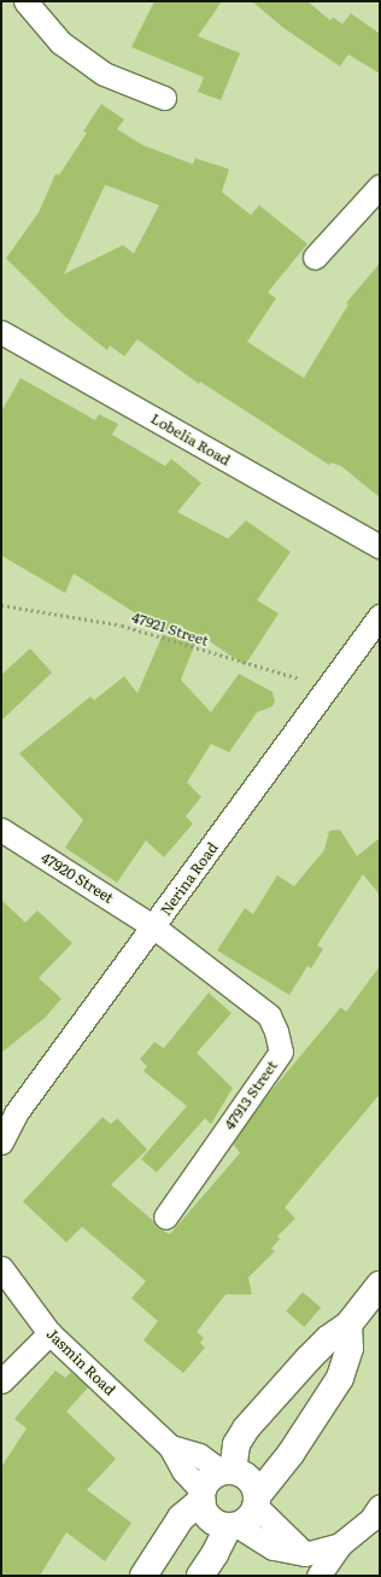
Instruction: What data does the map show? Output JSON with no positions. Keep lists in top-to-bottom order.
{
  "streets": {
    "street": [
      "Lobelia Road",
      "47920 Street",
      "Nerina Road",
      "47913 Street",
      "Jasmin Road"
    ],
    "path": ["47921 Street"]
  },
  "crossings": [
    ["47921 Street", "Nerina Road"],
    ["47920 Street", "Nerina Road"],
    ["47920 Street", "47913 Street"],
    ["Nerina Road", "47913 Street"]
  ]
}
